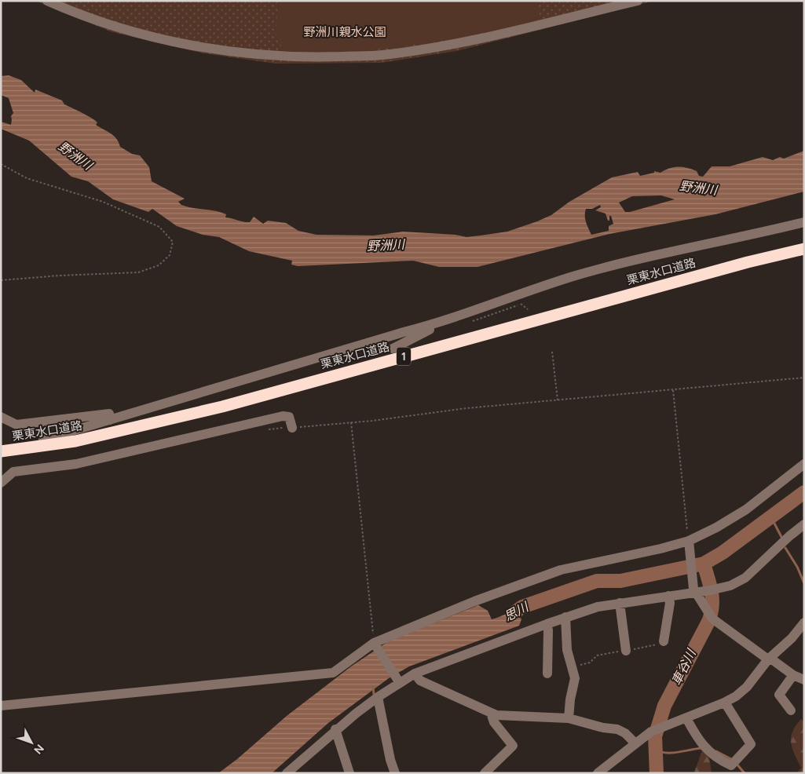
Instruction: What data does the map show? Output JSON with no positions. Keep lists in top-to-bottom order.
{
  "streets": {
    "highway": ["栗東水口道路", "1"]
  },
  "water": ["野洲川", "思川", "車谷川"],
  "parks": ["野洲川親水公園"],
  "north": "bottom right"
}
